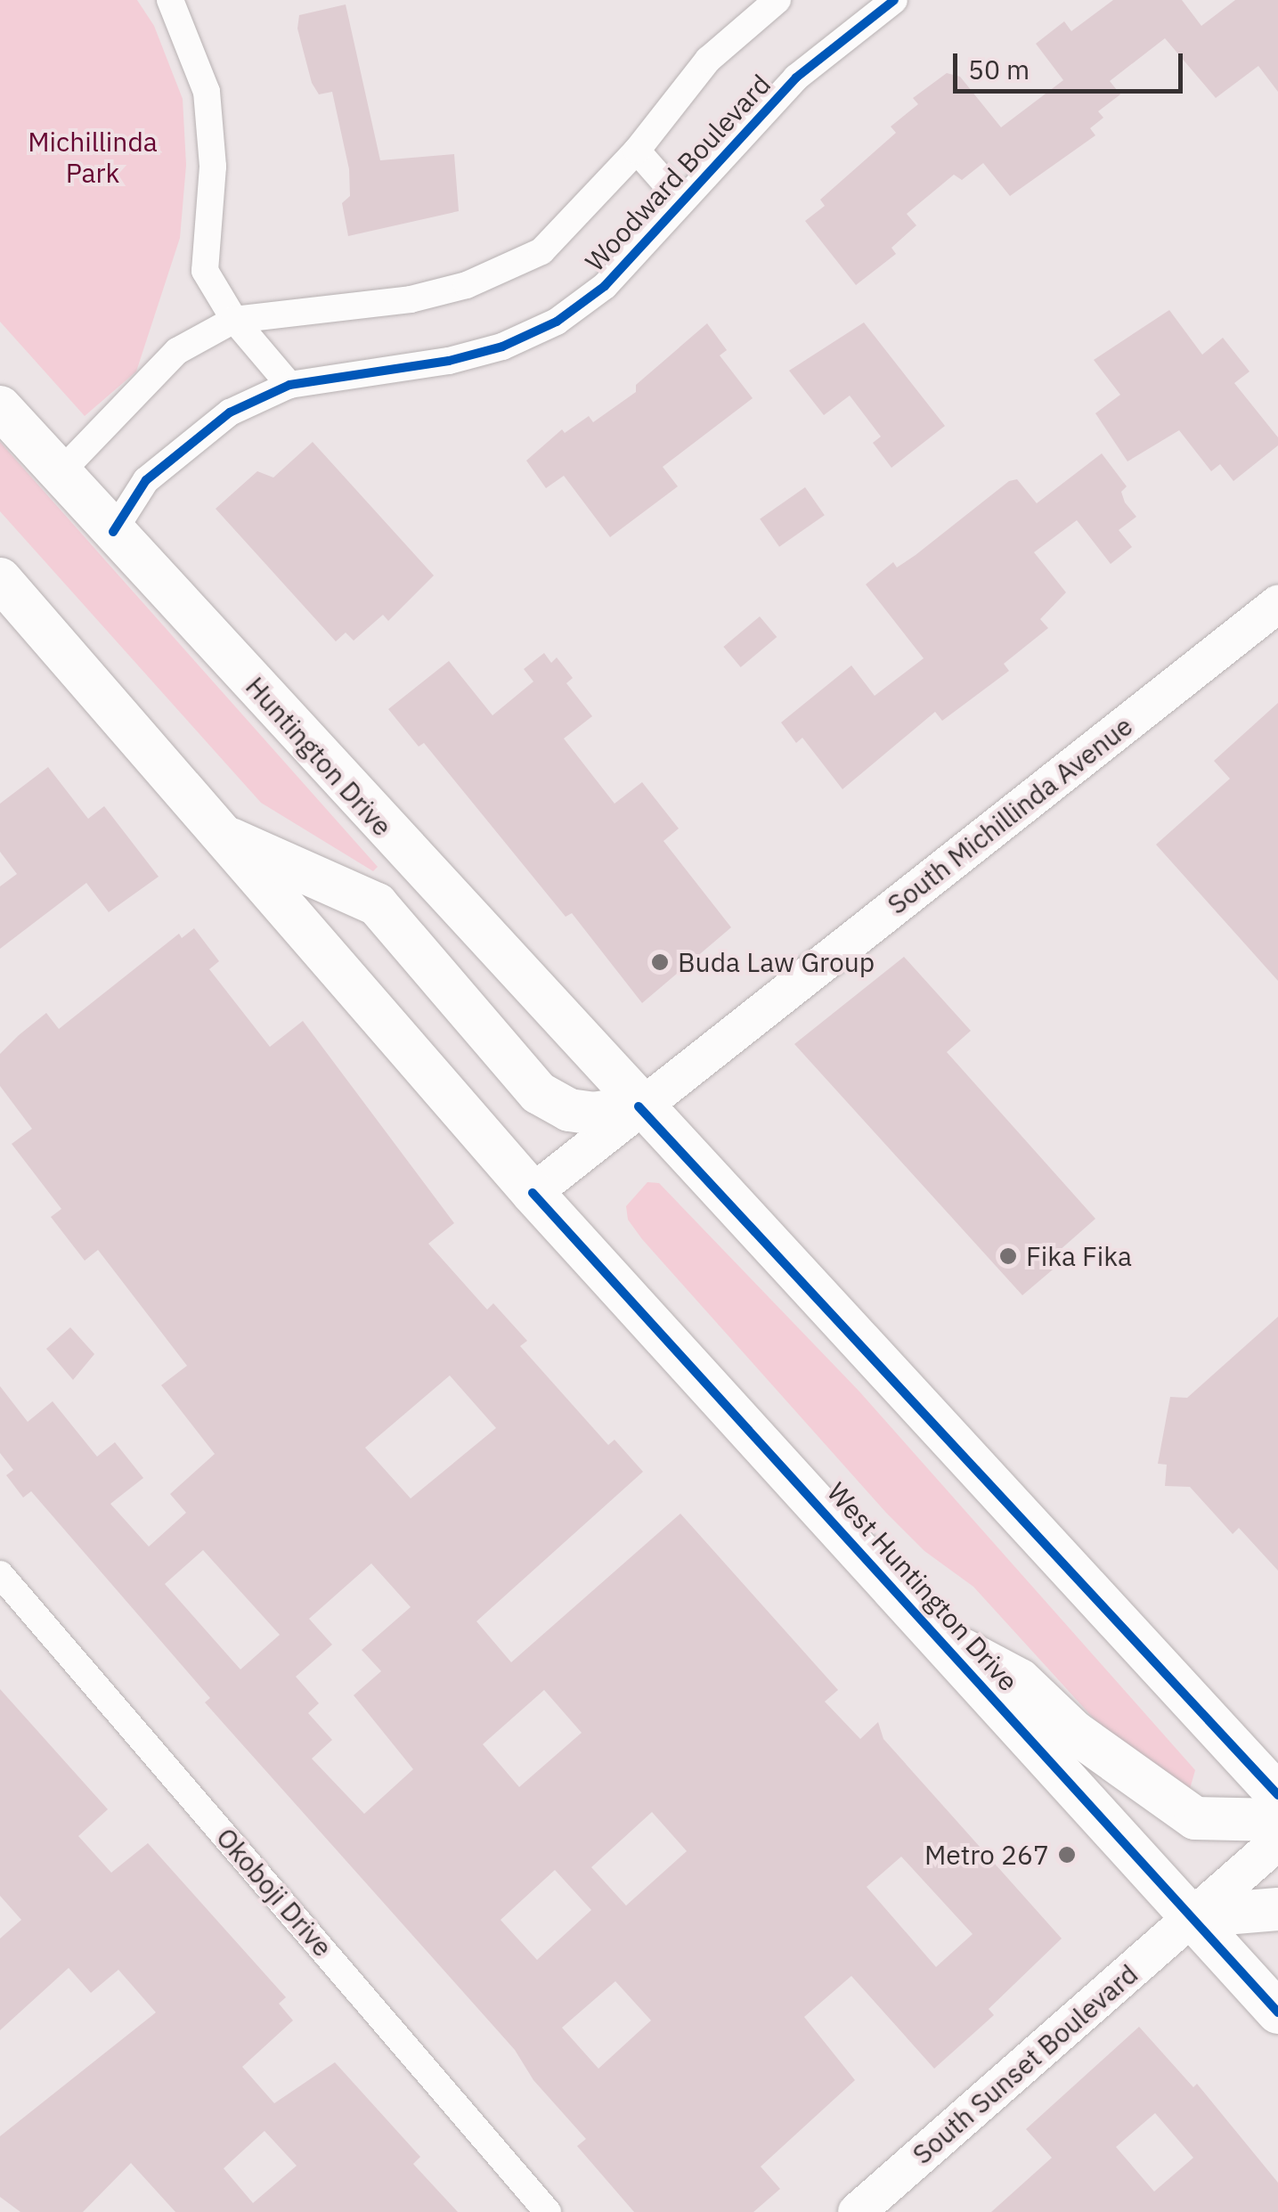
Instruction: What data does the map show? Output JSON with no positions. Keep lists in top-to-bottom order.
{
  "streets": {
    "main road": [
      "Huntington Drive",
      "South Michillinda Avenue",
      "West Huntington Drive",
      "South Sunset Boulevard"
    ],
    "street": ["Woodward Boulevard", "Okoboji Drive"]
  },
  "crossings": [
    ["Woodward Boulevard", "Huntington Drive"],
    ["Huntington Drive", "South Michillinda Avenue"],
    ["South Michillinda Avenue", "West Huntington Drive"],
    ["West Huntington Drive", "South Sunset Boulevard"]
  ],
  "parks": ["Michillinda Park"],
  "places": ["Buda Law Group", "Fika Fika", "Metro 267"],
  "scale_bar": "50 m"
}
